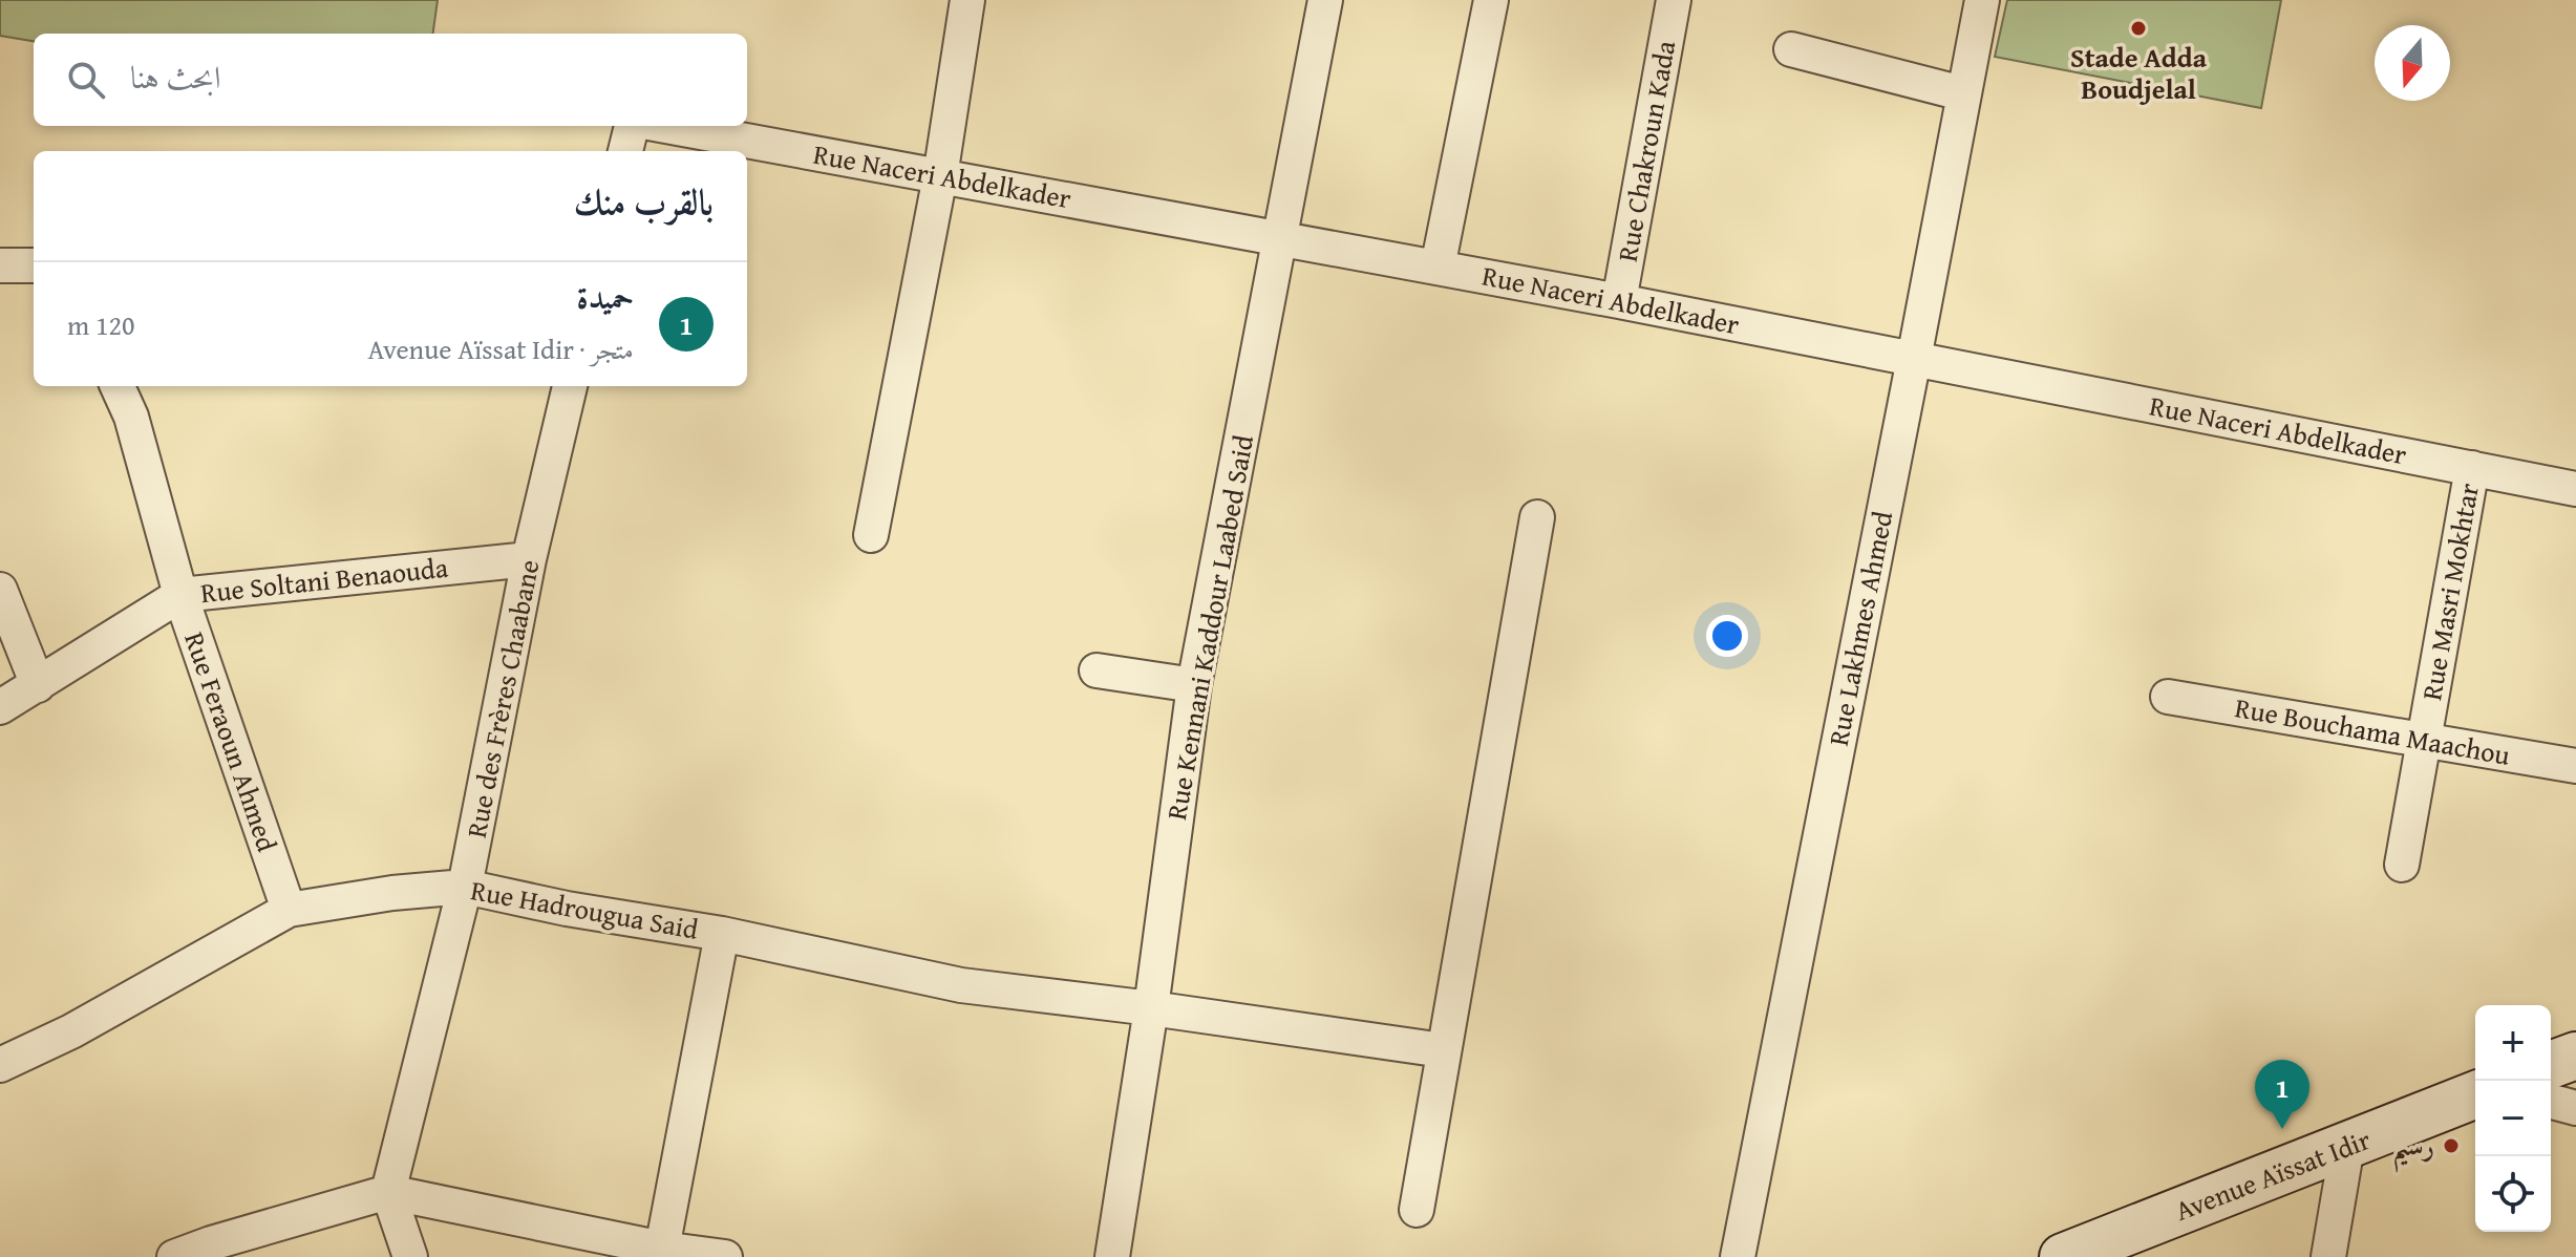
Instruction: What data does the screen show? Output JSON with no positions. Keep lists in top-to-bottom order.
{
  "streets": {
    "main road": ["Avenue Aïssat Idir"],
    "street": [
      "Rue Chakroun Kada",
      "Rue Naceri Abdelkader",
      "Rue Soltani Benaouda",
      "Rue Masri Mokhtar",
      "Rue Kennani Kaddour Laabed Said",
      "Rue Lakhmes Ahmed",
      "Rue des Frères Chaabane",
      "Rue Bouchama Maachou",
      "Rue Feraoun Ahmed",
      "Rue Hadrougua Said"
    ]
  },
  "crossings": [
    ["Rue Chakroun Kada", "Rue Naceri Abdelkader"],
    ["Rue Naceri Abdelkader", "Rue Masri Mokhtar"],
    ["Rue Naceri Abdelkader", "Rue Kennani Kaddour Laabed Said"],
    ["Rue Naceri Abdelkader", "Rue Lakhmes Ahmed"],
    ["Rue Soltani Benaouda", "Rue des Frères Chaabane"],
    ["Rue Soltani Benaouda", "Rue Feraoun Ahmed"],
    ["Rue Masri Mokhtar", "Rue Bouchama Maachou"],
    ["Rue Kennani Kaddour Laabed Said", "Rue Hadrougua Said"],
    ["Rue des Frères Chaabane", "Rue Hadrougua Said"],
    ["Rue Feraoun Ahmed", "Rue Hadrougua Said"]
  ],
  "places": ["Stade Adda Boudjelal", "رسيم"],
  "north": "bottom",
  "page": {
    "search": "ابحث هنا",
    "heading": "بالقرب منك",
    "list": [
      {
        "mark": "1",
        "name": "حميدة",
        "note": "متجر · Avenue Aïssat Idir",
        "value": "120 m"
      }
    ],
    "map_buttons": ["+", "−"],
    "pins": "1"
  }
}
